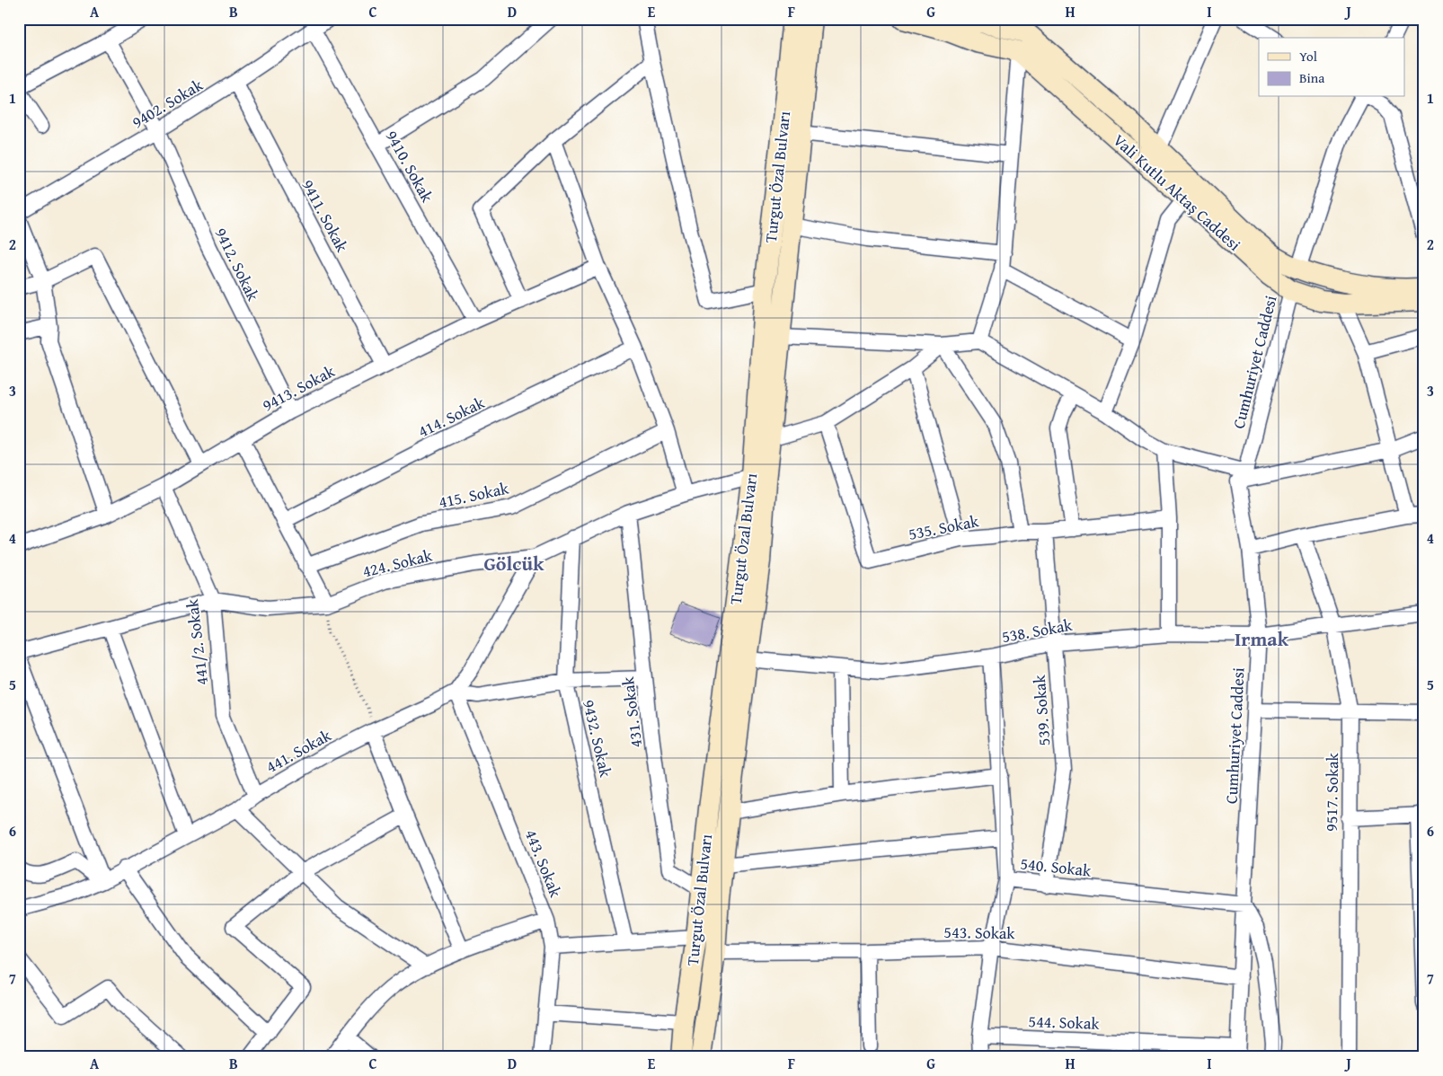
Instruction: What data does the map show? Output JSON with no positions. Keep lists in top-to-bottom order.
{
  "streets": {
    "street": [
      "9402. Sokak",
      "9410. Sokak",
      "Turgut Özal Bulvarı",
      "Vali Kutlu Aktaş Caddesi",
      "9411. Sokak",
      "9412. Sokak",
      "Cumhuriyet Caddesi",
      "9413. Sokak",
      "414. Sokak",
      "415. Sokak",
      "535. Sokak",
      "424. Sokak",
      "538. Sokak",
      "441/2. Sokak",
      "539. Sokak",
      "431. Sokak",
      "9432. Sokak",
      "441. Sokak",
      "9517. Sokak",
      "443. Sokak",
      "540. Sokak",
      "543. Sokak",
      "544. Sokak"
    ]
  },
  "crossings": [
    ["9402. Sokak", "9410. Sokak"],
    ["9402. Sokak", "9411. Sokak"],
    ["9402. Sokak", "9412. Sokak"],
    ["9410. Sokak", "9413. Sokak"],
    ["Turgut Özal Bulvarı", "424. Sokak"],
    ["Turgut Özal Bulvarı", "538. Sokak"],
    ["Turgut Özal Bulvarı", "431. Sokak"],
    ["Turgut Özal Bulvarı", "543. Sokak"],
    ["Vali Kutlu Aktaş Caddesi", "Cumhuriyet Caddesi"],
    ["9411. Sokak", "9413. Sokak"],
    ["9412. Sokak", "9413. Sokak"],
    ["Cumhuriyet Caddesi", "538. Sokak"],
    ["Cumhuriyet Caddesi", "540. Sokak"],
    ["Cumhuriyet Caddesi", "543. Sokak"],
    ["Cumhuriyet Caddesi", "544. Sokak"],
    ["9413. Sokak", "441/2. Sokak"],
    ["535. Sokak", "539. Sokak"],
    ["424. Sokak", "441/2. Sokak"],
    ["424. Sokak", "431. Sokak"],
    ["424. Sokak", "9432. Sokak"],
    ["424. Sokak", "441. Sokak"],
    ["538. Sokak", "539. Sokak"],
    ["538. Sokak", "9517. Sokak"],
    ["538. Sokak", "540. Sokak"],
    ["441/2. Sokak", "441. Sokak"],
    ["539. Sokak", "540. Sokak"],
    ["441. Sokak", "443. Sokak"]
  ],
  "districts": ["Gölcük", "Irmak"],
  "legend": ["Yol", "Bina"],
  "grid": {
    "columns": [
      "A",
      "B",
      "C",
      "D",
      "E",
      "F",
      "G",
      "H",
      "I",
      "J"
    ],
    "rows": [
      "1",
      "2",
      "3",
      "4",
      "5",
      "6",
      "7"
    ]
  }
}
